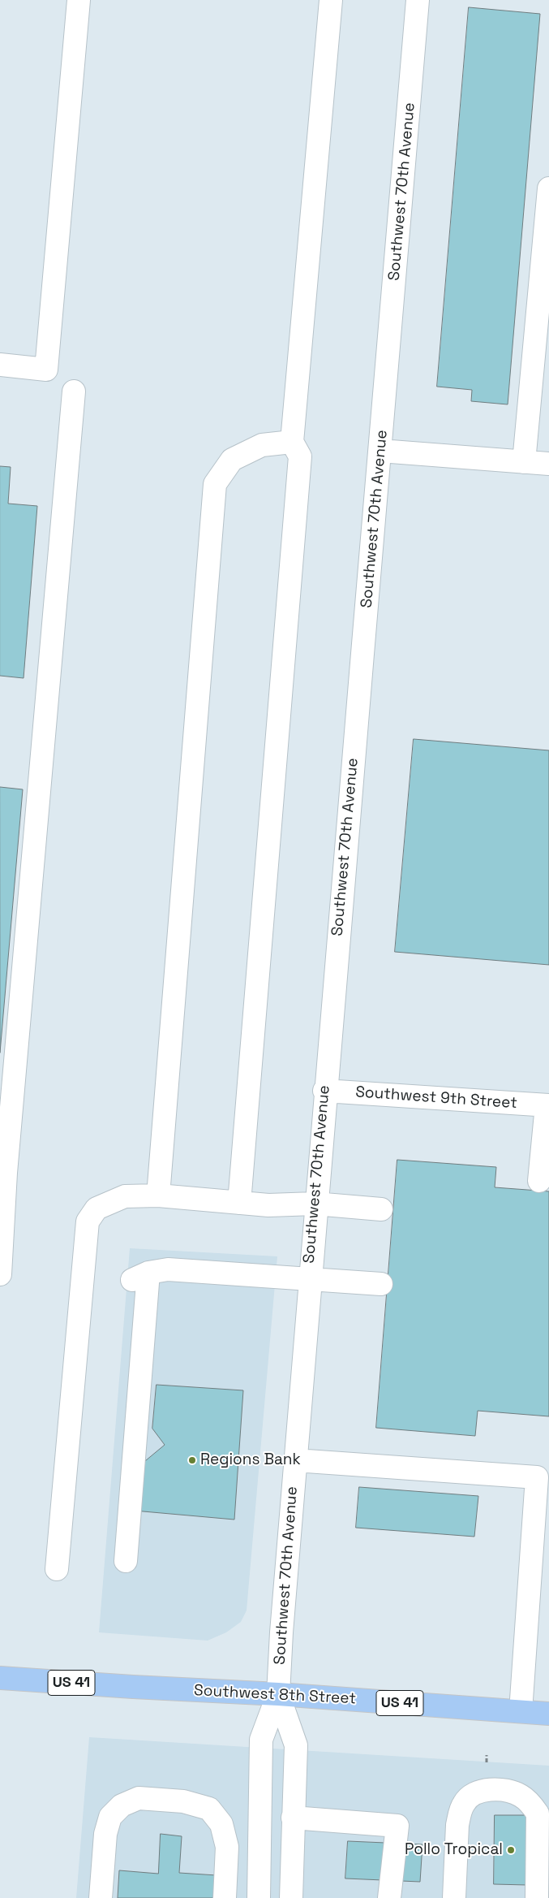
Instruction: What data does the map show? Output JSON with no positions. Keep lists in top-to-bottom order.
{
  "streets": {
    "main road": ["US 41", "Southwest 8th Street"],
    "street": ["Southwest 70th Avenue", "Southwest 9th Street"]
  },
  "crossings": [
    ["Southwest 70th Avenue", "Southwest 9th Street"],
    ["Southwest 70th Avenue", "Southwest 8th Street"]
  ],
  "places": ["Regions Bank", "Pollo Tropical"]
}
